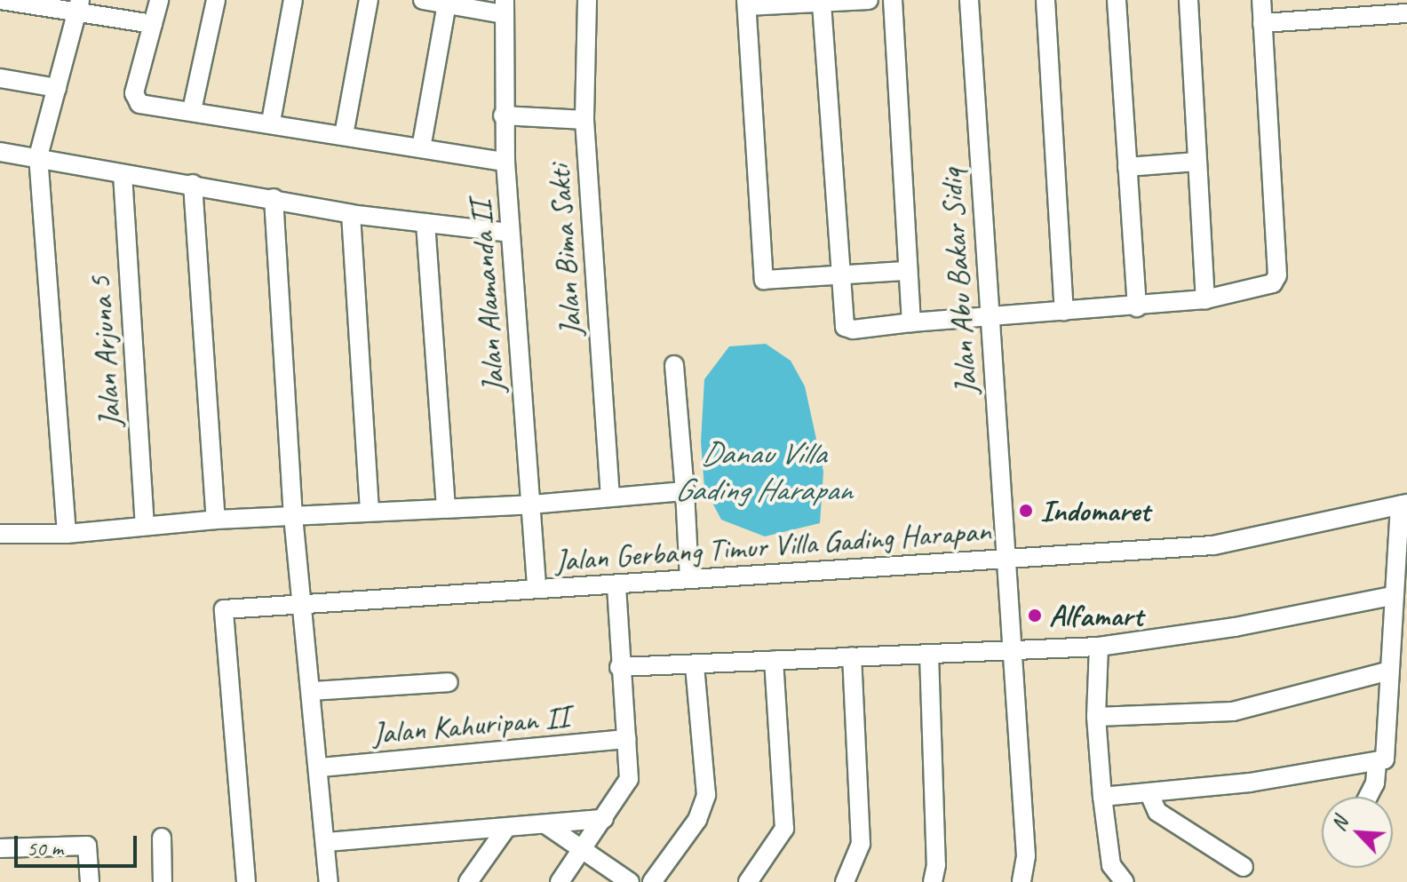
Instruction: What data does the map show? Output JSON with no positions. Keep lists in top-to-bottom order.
{
  "streets": {
    "street": [
      "Jalan Bima Sakti",
      "Jalan Abu Bakar Sidiq",
      "Jalan Alamanda II",
      "Jalan Arjuna 5",
      "Jalan Gerbang Timur Villa Gading Harapan",
      "Jalan Kahuripan II"
    ]
  },
  "crossings": [
    ["Jalan Abu Bakar Sidiq", "Jalan Gerbang Timur Villa Gading Harapan"],
    ["Jalan Alamanda II", "Jalan Gerbang Timur Villa Gading Harapan"]
  ],
  "water": ["Danau Villa Gading Harapan"],
  "places": ["Indomaret", "Alfamart"],
  "scale_bar": "50 m",
  "north": "top left"
}
